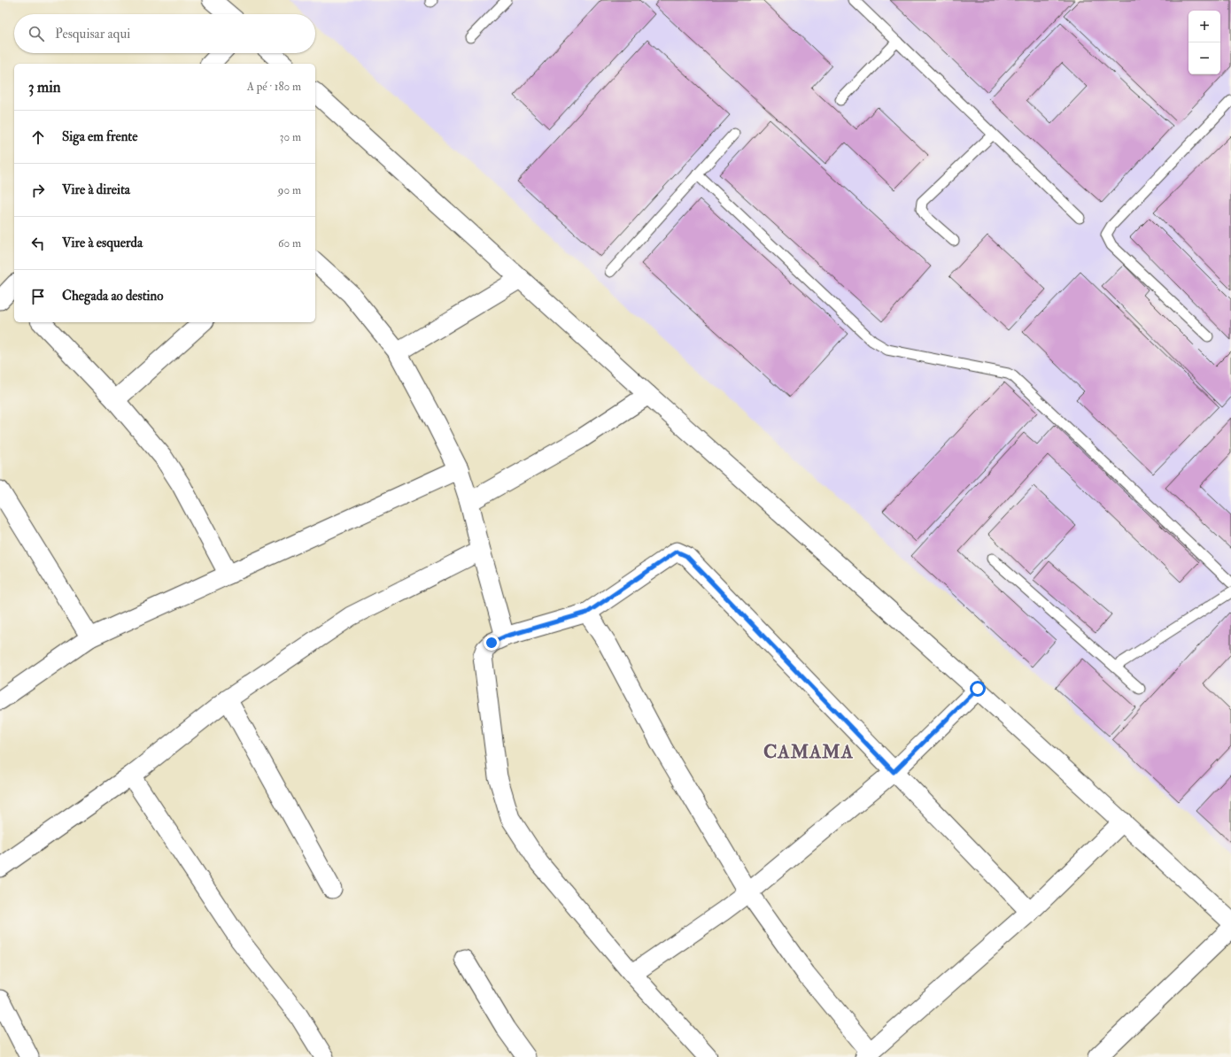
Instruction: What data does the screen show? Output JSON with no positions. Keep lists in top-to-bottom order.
{
  "districts": ["CAMAMA"],
  "page": {
    "map_buttons": ["+", "−"],
    "search": "Pesquisar aqui",
    "heading": ["3 min", "A pé · 180 m"],
    "list": [
      ["Siga em frente", "30 m"],
      ["Vire à direita", "90 m"],
      ["Vire à esquerda", "60 m"],
      "Chegada ao destino"
    ]
  }
}
